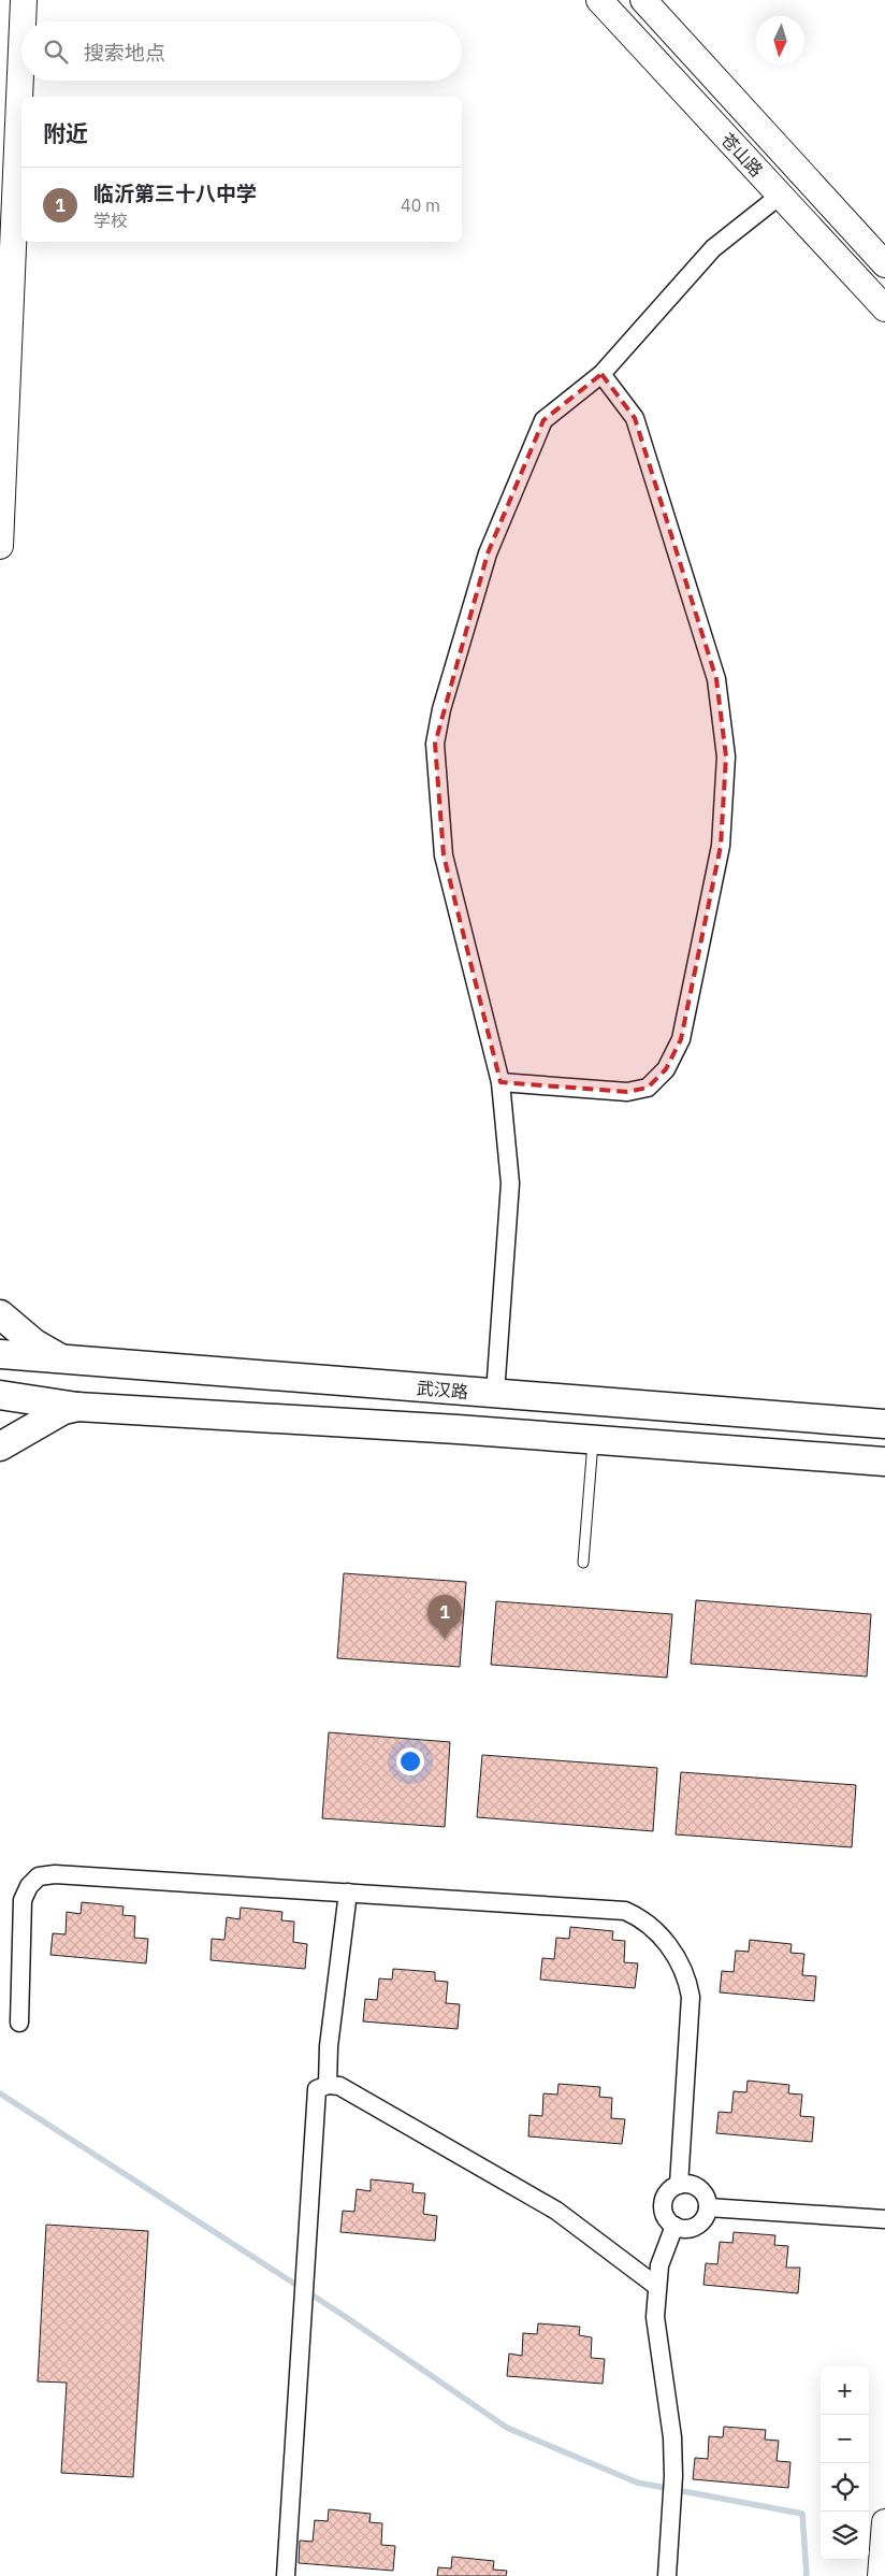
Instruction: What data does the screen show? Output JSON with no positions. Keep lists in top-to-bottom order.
{
  "streets": {
    "main road": ["苍山路", "武汉路"]
  },
  "north": "bottom",
  "page": {
    "search": "搜索地点",
    "heading": "附近",
    "list": [
      {
        "mark": "1",
        "name": "临沂第三十八中学",
        "note": "学校",
        "value": "40 m"
      }
    ],
    "pins": "1",
    "map_buttons": ["+", "−"]
  }
}
